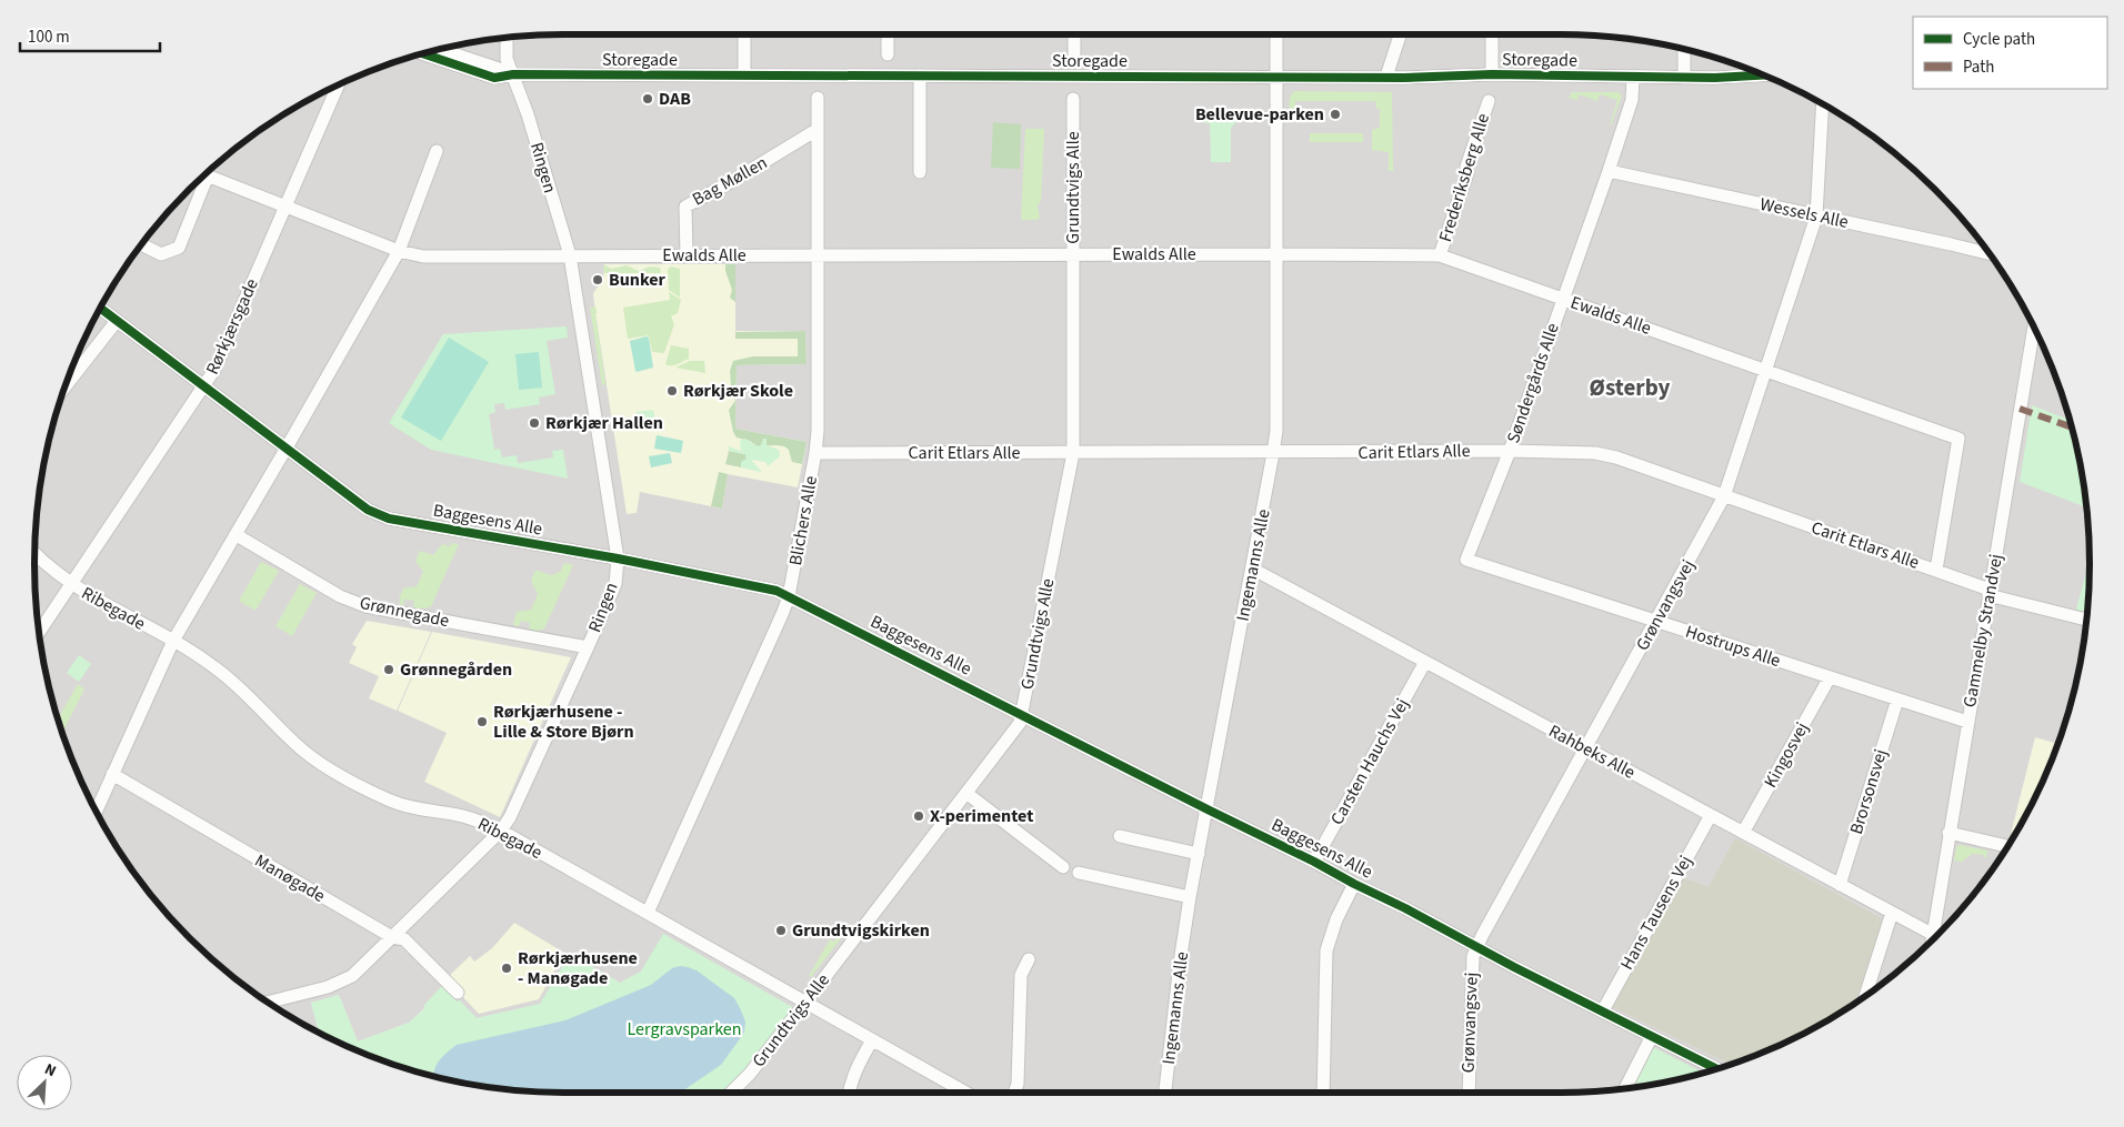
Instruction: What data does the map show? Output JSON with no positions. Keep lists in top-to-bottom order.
{
  "streets": {
    "street": [
      "Storegade",
      "Ringen",
      "Frederiksberg Alle",
      "Bag Møllen",
      "Grundtvigs Alle",
      "Wessels Alle",
      "Ewalds Alle",
      "Rørkjærsgade",
      "Søndergårds Alle",
      "Carit Etlars Alle",
      "Baggesens Alle",
      "Blichers Alle",
      "Ingemanns Alle",
      "Grønvangsvej",
      "Ribegade",
      "Grønnegade",
      "Gammelby Strandvej",
      "Hostrups Alle",
      "Rahbeks Alle",
      "Kingosvej",
      "Carsten Hauchs Vej",
      "Brorsonsvej",
      "Manøgade",
      "Hans Tausens Vej"
    ]
  },
  "crossings": [
    ["Storegade", "Ringen"],
    ["Storegade", "Søndergårds Alle"],
    ["Storegade", "Ingemanns Alle"],
    ["Ringen", "Ewalds Alle"],
    ["Ringen", "Baggesens Alle"],
    ["Ringen", "Ribegade"],
    ["Ringen", "Grønnegade"],
    ["Ringen", "Manøgade"],
    ["Frederiksberg Alle", "Ewalds Alle"],
    ["Bag Møllen", "Ewalds Alle"],
    ["Bag Møllen", "Blichers Alle"],
    ["Grundtvigs Alle", "Ewalds Alle"],
    ["Grundtvigs Alle", "Carit Etlars Alle"],
    ["Grundtvigs Alle", "Baggesens Alle"],
    ["Grundtvigs Alle", "Ribegade"],
    ["Wessels Alle", "Søndergårds Alle"],
    ["Wessels Alle", "Grønvangsvej"],
    ["Ewalds Alle", "Rørkjærsgade"],
    ["Ewalds Alle", "Søndergårds Alle"],
    ["Ewalds Alle", "Carit Etlars Alle"],
    ["Ewalds Alle", "Blichers Alle"],
    ["Ewalds Alle", "Ingemanns Alle"],
    ["Ewalds Alle", "Grønvangsvej"],
    ["Rørkjærsgade", "Baggesens Alle"],
    ["Rørkjærsgade", "Ribegade"],
    ["Søndergårds Alle", "Carit Etlars Alle"],
    ["Søndergårds Alle", "Hostrups Alle"],
    ["Carit Etlars Alle", "Blichers Alle"],
    ["Carit Etlars Alle", "Ingemanns Alle"],
    ["Carit Etlars Alle", "Grønvangsvej"],
    ["Carit Etlars Alle", "Gammelby Strandvej"],
    ["Baggesens Alle", "Blichers Alle"],
    ["Baggesens Alle", "Ingemanns Alle"],
    ["Baggesens Alle", "Grønvangsvej"],
    ["Baggesens Alle", "Carsten Hauchs Vej"],
    ["Baggesens Alle", "Hans Tausens Vej"],
    ["Blichers Alle", "Ribegade"],
    ["Ingemanns Alle", "Rahbeks Alle"],
    ["Grønvangsvej", "Hostrups Alle"],
    ["Grønvangsvej", "Rahbeks Alle"],
    ["Gammelby Strandvej", "Hostrups Alle"],
    ["Hostrups Alle", "Kingosvej"],
    ["Hostrups Alle", "Brorsonsvej"],
    ["Rahbeks Alle", "Kingosvej"],
    ["Rahbeks Alle", "Carsten Hauchs Vej"],
    ["Rahbeks Alle", "Brorsonsvej"],
    ["Rahbeks Alle", "Hans Tausens Vej"]
  ],
  "districts": ["Østerby"],
  "parks": ["Lergravsparken"],
  "places": [
    "DAB",
    "Bellevue-parken",
    "Bunker",
    "Rørkjær Skole",
    "Rørkjær Hallen",
    "Grønnegården",
    "Rørkjærhusene - Lille & Store Bjørn",
    "X-perimentet",
    "Grundtvigskirken",
    "Rørkjærhusene - Manøgade"
  ],
  "legend": ["Cycle path", "Path"],
  "scale_bar": "100 m",
  "north": "top right"
}
